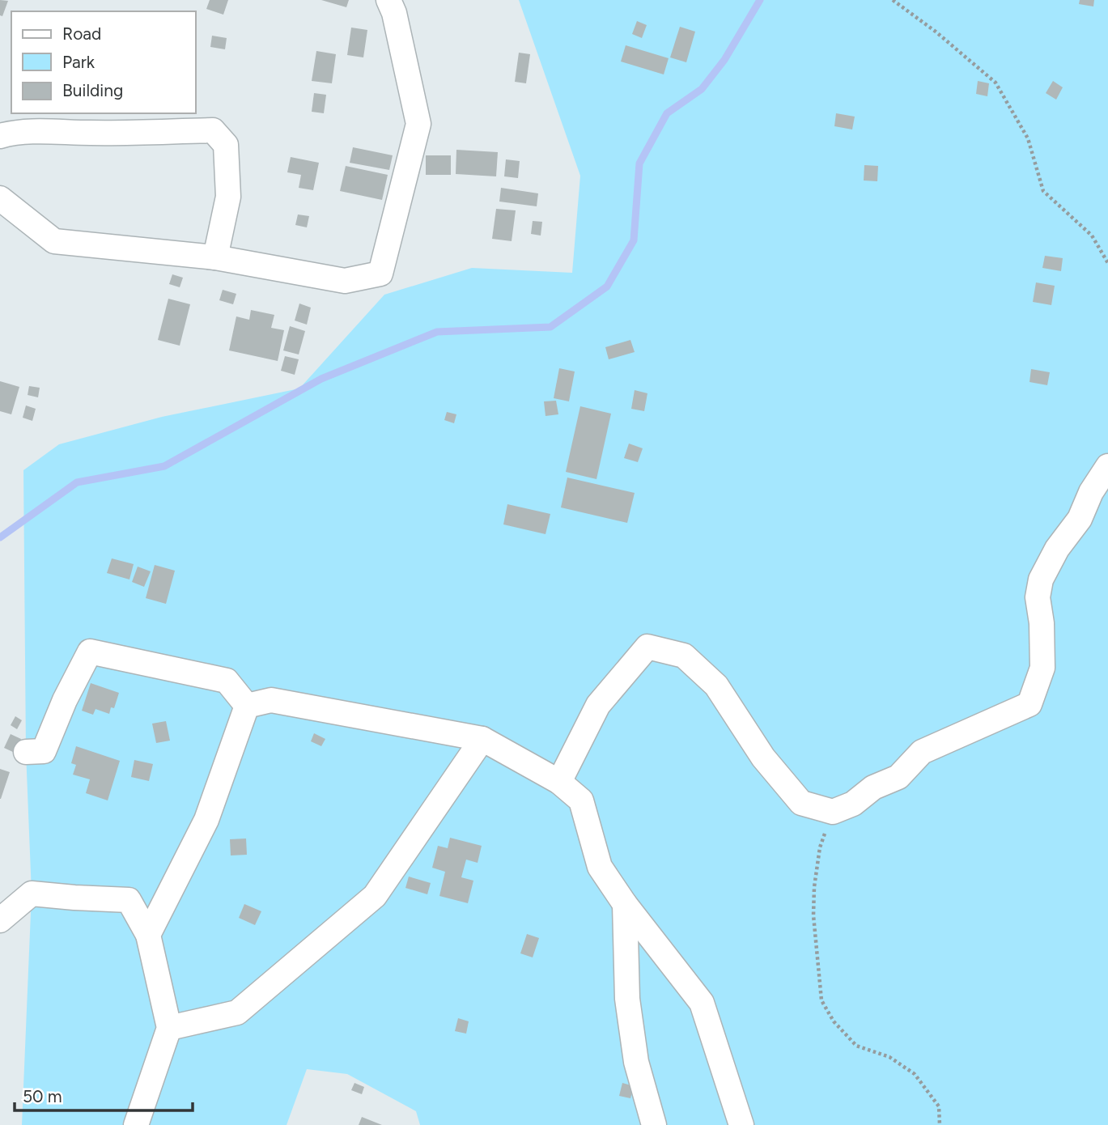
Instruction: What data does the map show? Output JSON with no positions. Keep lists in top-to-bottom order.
{
  "legend": ["Road", "Park", "Building"],
  "scale_bar": "50 m"
}
